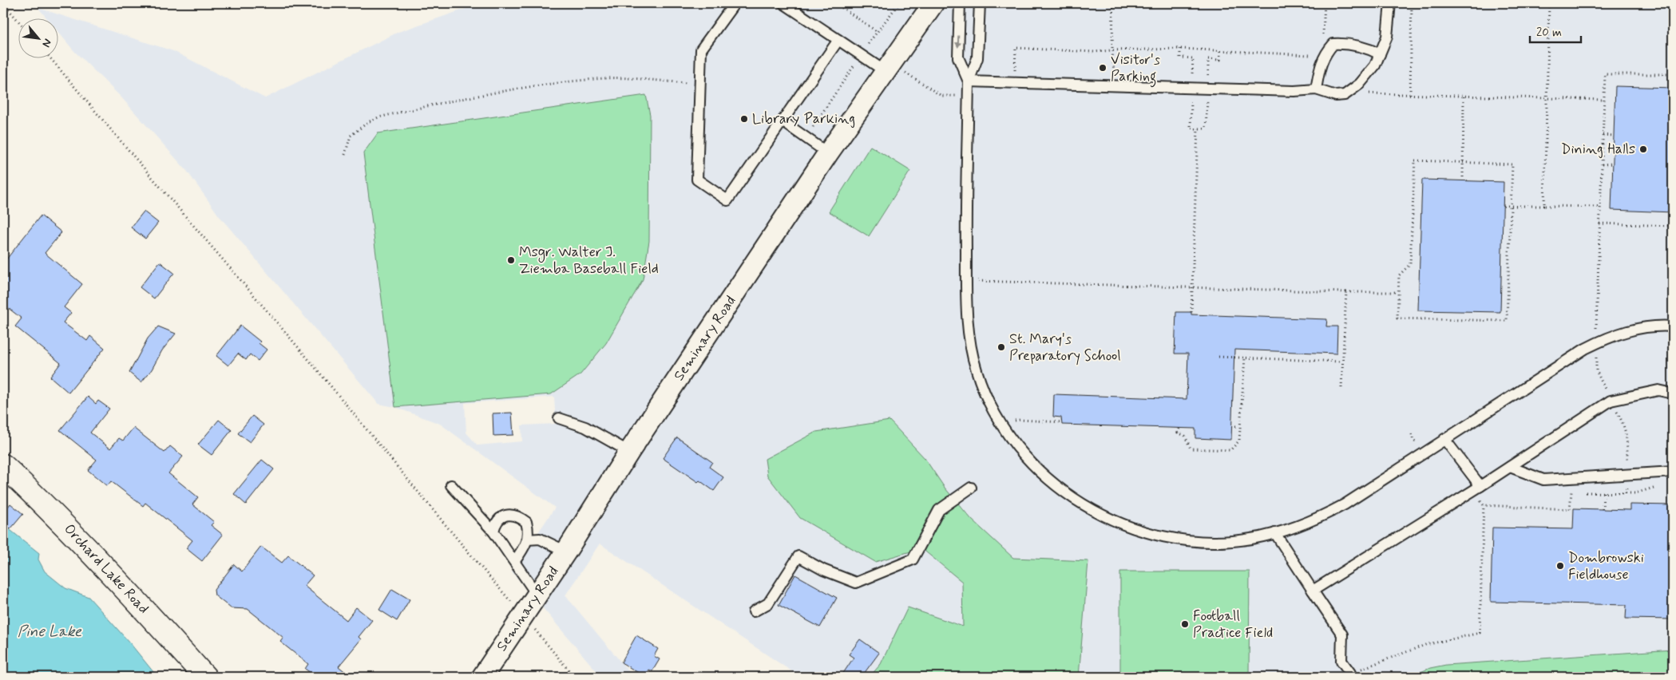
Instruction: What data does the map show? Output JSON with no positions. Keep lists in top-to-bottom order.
{
  "streets": {
    "main road": ["Orchard Lake Road"],
    "street": ["Seminary Road"]
  },
  "water": ["Pine Lake"],
  "places": [
    "Visitor's Parking",
    "Library Parking",
    "Dining Halls",
    "Msgr. Walter J. Ziemba Baseball Field",
    "St. Mary's Preparatory School",
    "Dombrowski Fieldhouse",
    "Football Practice Field"
  ],
  "scale_bar": "20 m",
  "north": "bottom right"
}
